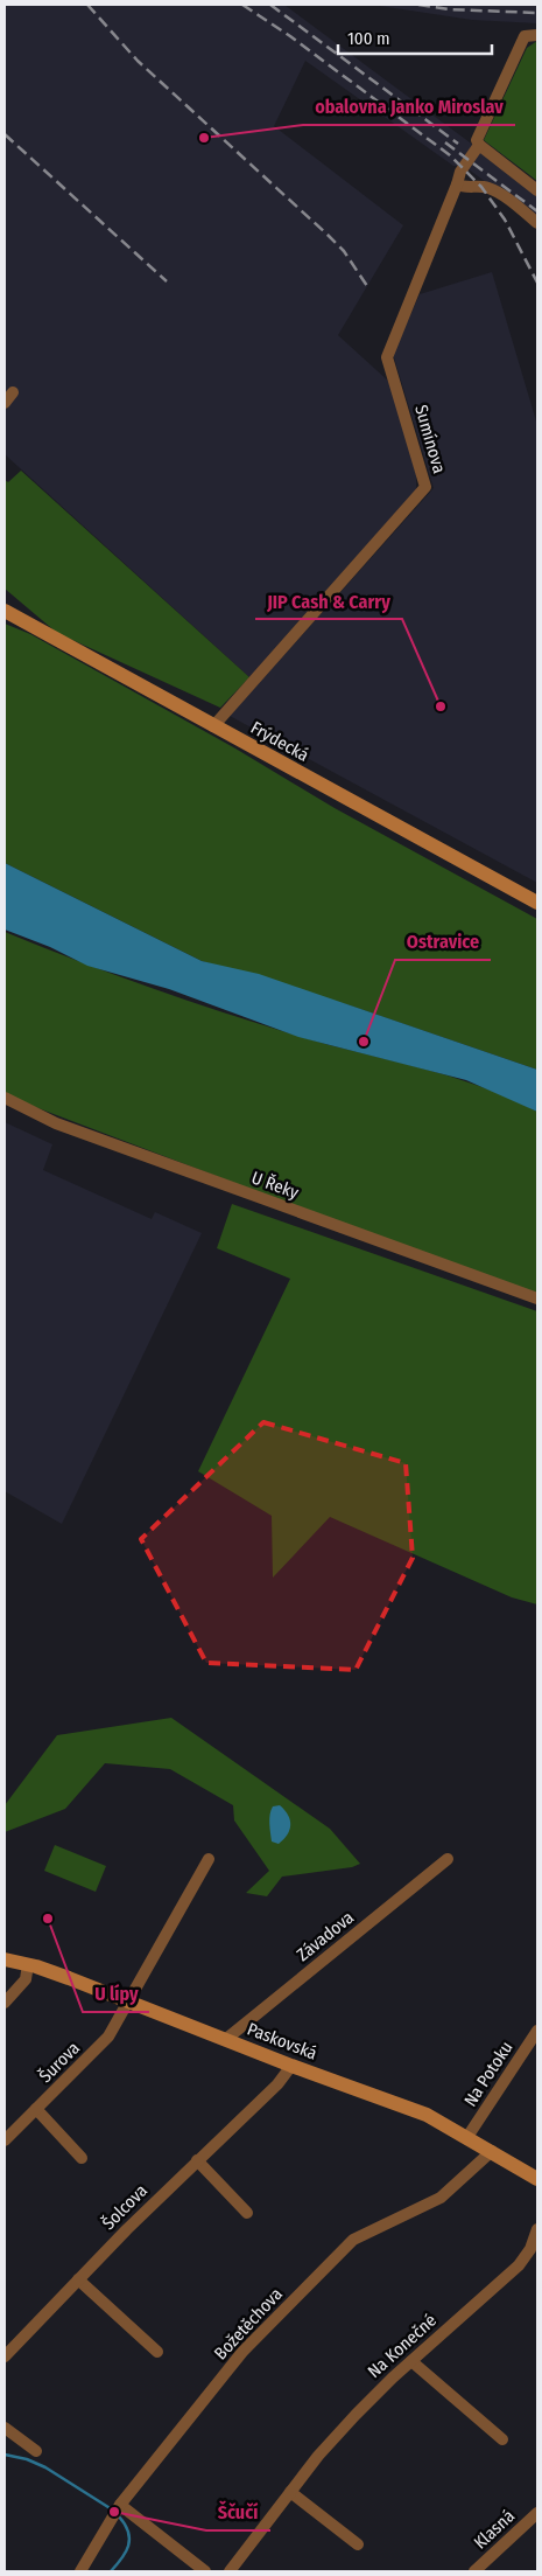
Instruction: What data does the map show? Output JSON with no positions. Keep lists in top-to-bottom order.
{
  "streets": {
    "main road": ["Frýdecká", "Paskovská"],
    "street": [
      "Sumínova",
      "U Řeky",
      "Závadova",
      "Šurova",
      "Na Potoku",
      "Šolcova",
      "Božetěchova",
      "Na Konečné",
      "Klasná"
    ]
  },
  "crossings": [
    ["Sumínova", "Frýdecká"],
    ["Závadova", "Paskovská"],
    ["Paskovská", "Šurova"],
    ["Paskovská", "Na Potoku"],
    ["Paskovská", "Šolcova"],
    ["Paskovská", "Božetěchova"]
  ],
  "places": [
    "obalovna Janko Miroslav",
    "JIP Cash & Carry",
    "Ostravice",
    "U lípy",
    "Ščučí"
  ],
  "scale_bar": "100 m"
}
